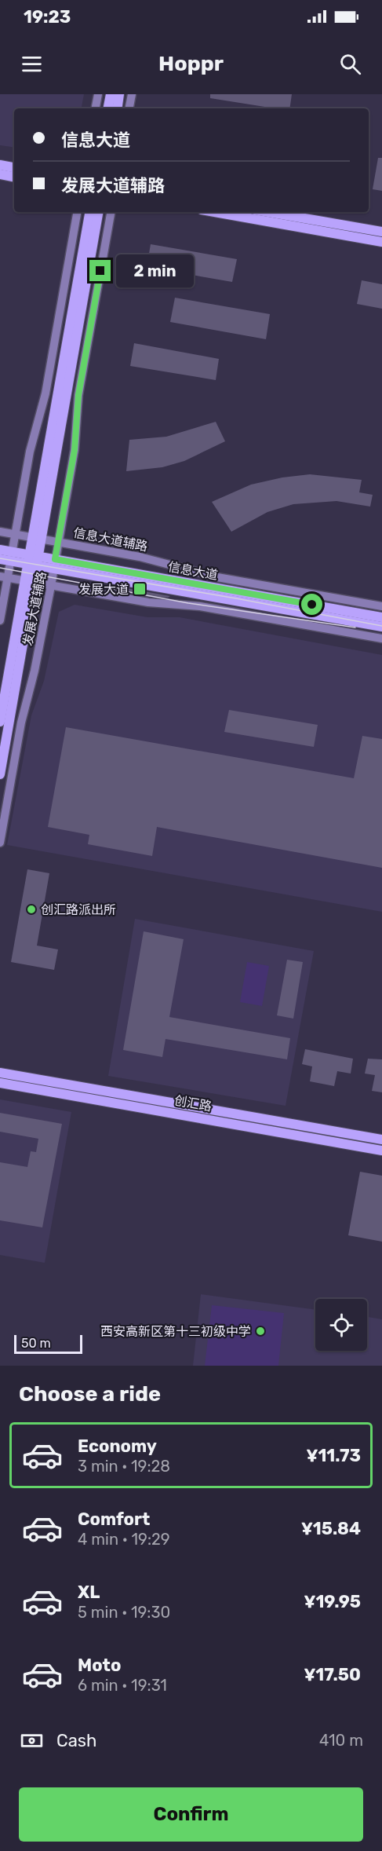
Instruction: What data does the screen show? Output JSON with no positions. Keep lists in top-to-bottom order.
{
  "streets": {
    "street": [
      "信息大道辅路",
      "信息大道",
      "发展大道辅路",
      "创汇路"
    ]
  },
  "crossings": [
    ["信息大道辅路", "发展大道辅路"],
    ["信息大道", "发展大道辅路"]
  ],
  "places": {
    "transit": ["发展大道"],
    "other": ["创汇路派出所", "西安高新区第十三初级中学"]
  },
  "scale_bar": "50 m",
  "page": {
    "status": "19:23",
    "header": "Hoppr",
    "banner": ["信息大道", "发展大道辅路"],
    "bubble": "2 min",
    "scale": "50 m",
    "heading": "Choose a ride",
    "list": [
      {
        "name": "Economy",
        "note": "3 min · 19:28",
        "value": "¥11.73"
      },
      {
        "name": "Comfort",
        "note": "4 min · 19:29",
        "value": "¥15.84"
      },
      {
        "name": "XL",
        "note": "5 min · 19:30",
        "value": "¥19.95"
      },
      {
        "name": "Moto",
        "note": "6 min · 19:31",
        "value": "¥17.50"
      }
    ],
    "pay": ["Cash", "410 m"],
    "buttons": "Confirm"
  }
}
